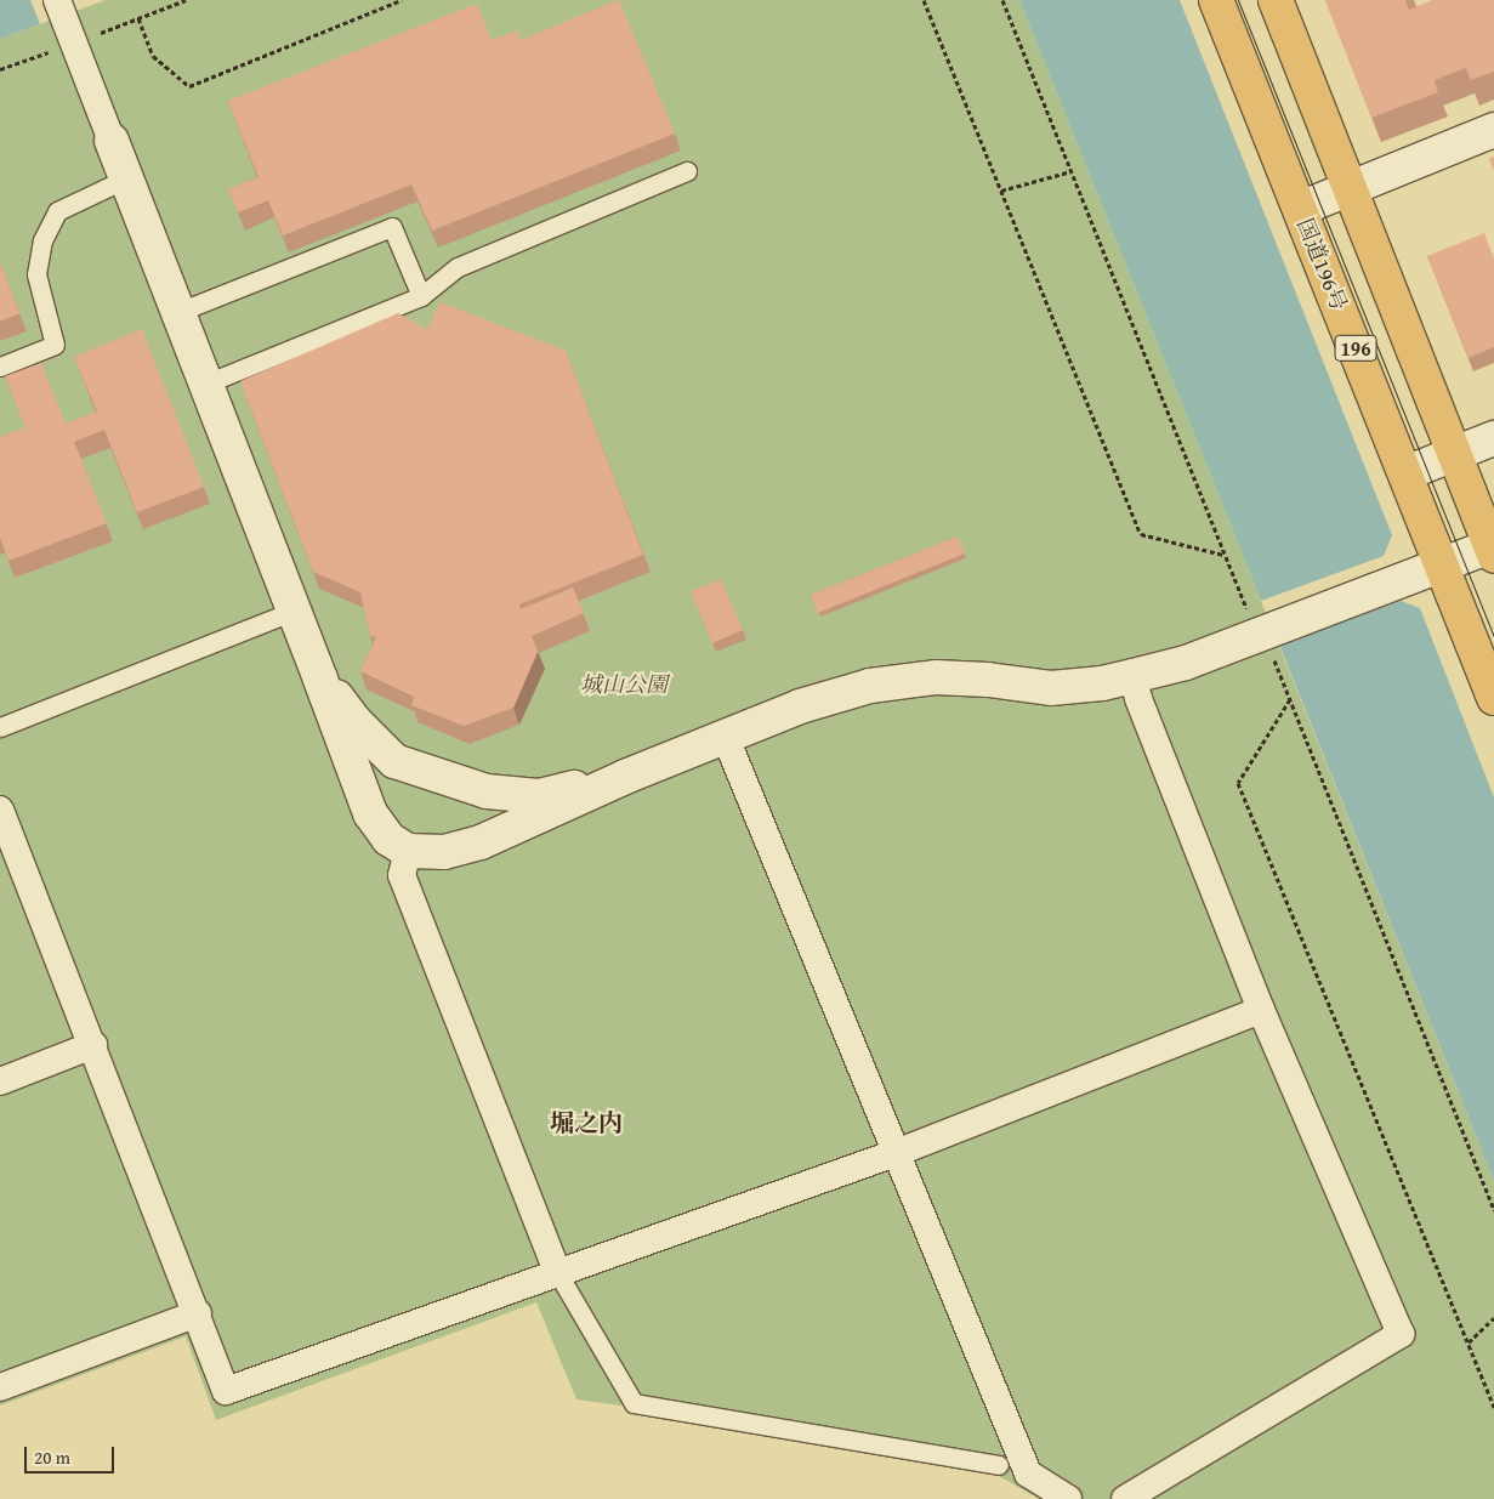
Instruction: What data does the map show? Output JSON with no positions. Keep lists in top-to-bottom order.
{
  "streets": {
    "highway": ["国道196号", "196"]
  },
  "districts": ["堀之内"],
  "parks": ["城山公園"],
  "scale_bar": "20 m"
}
